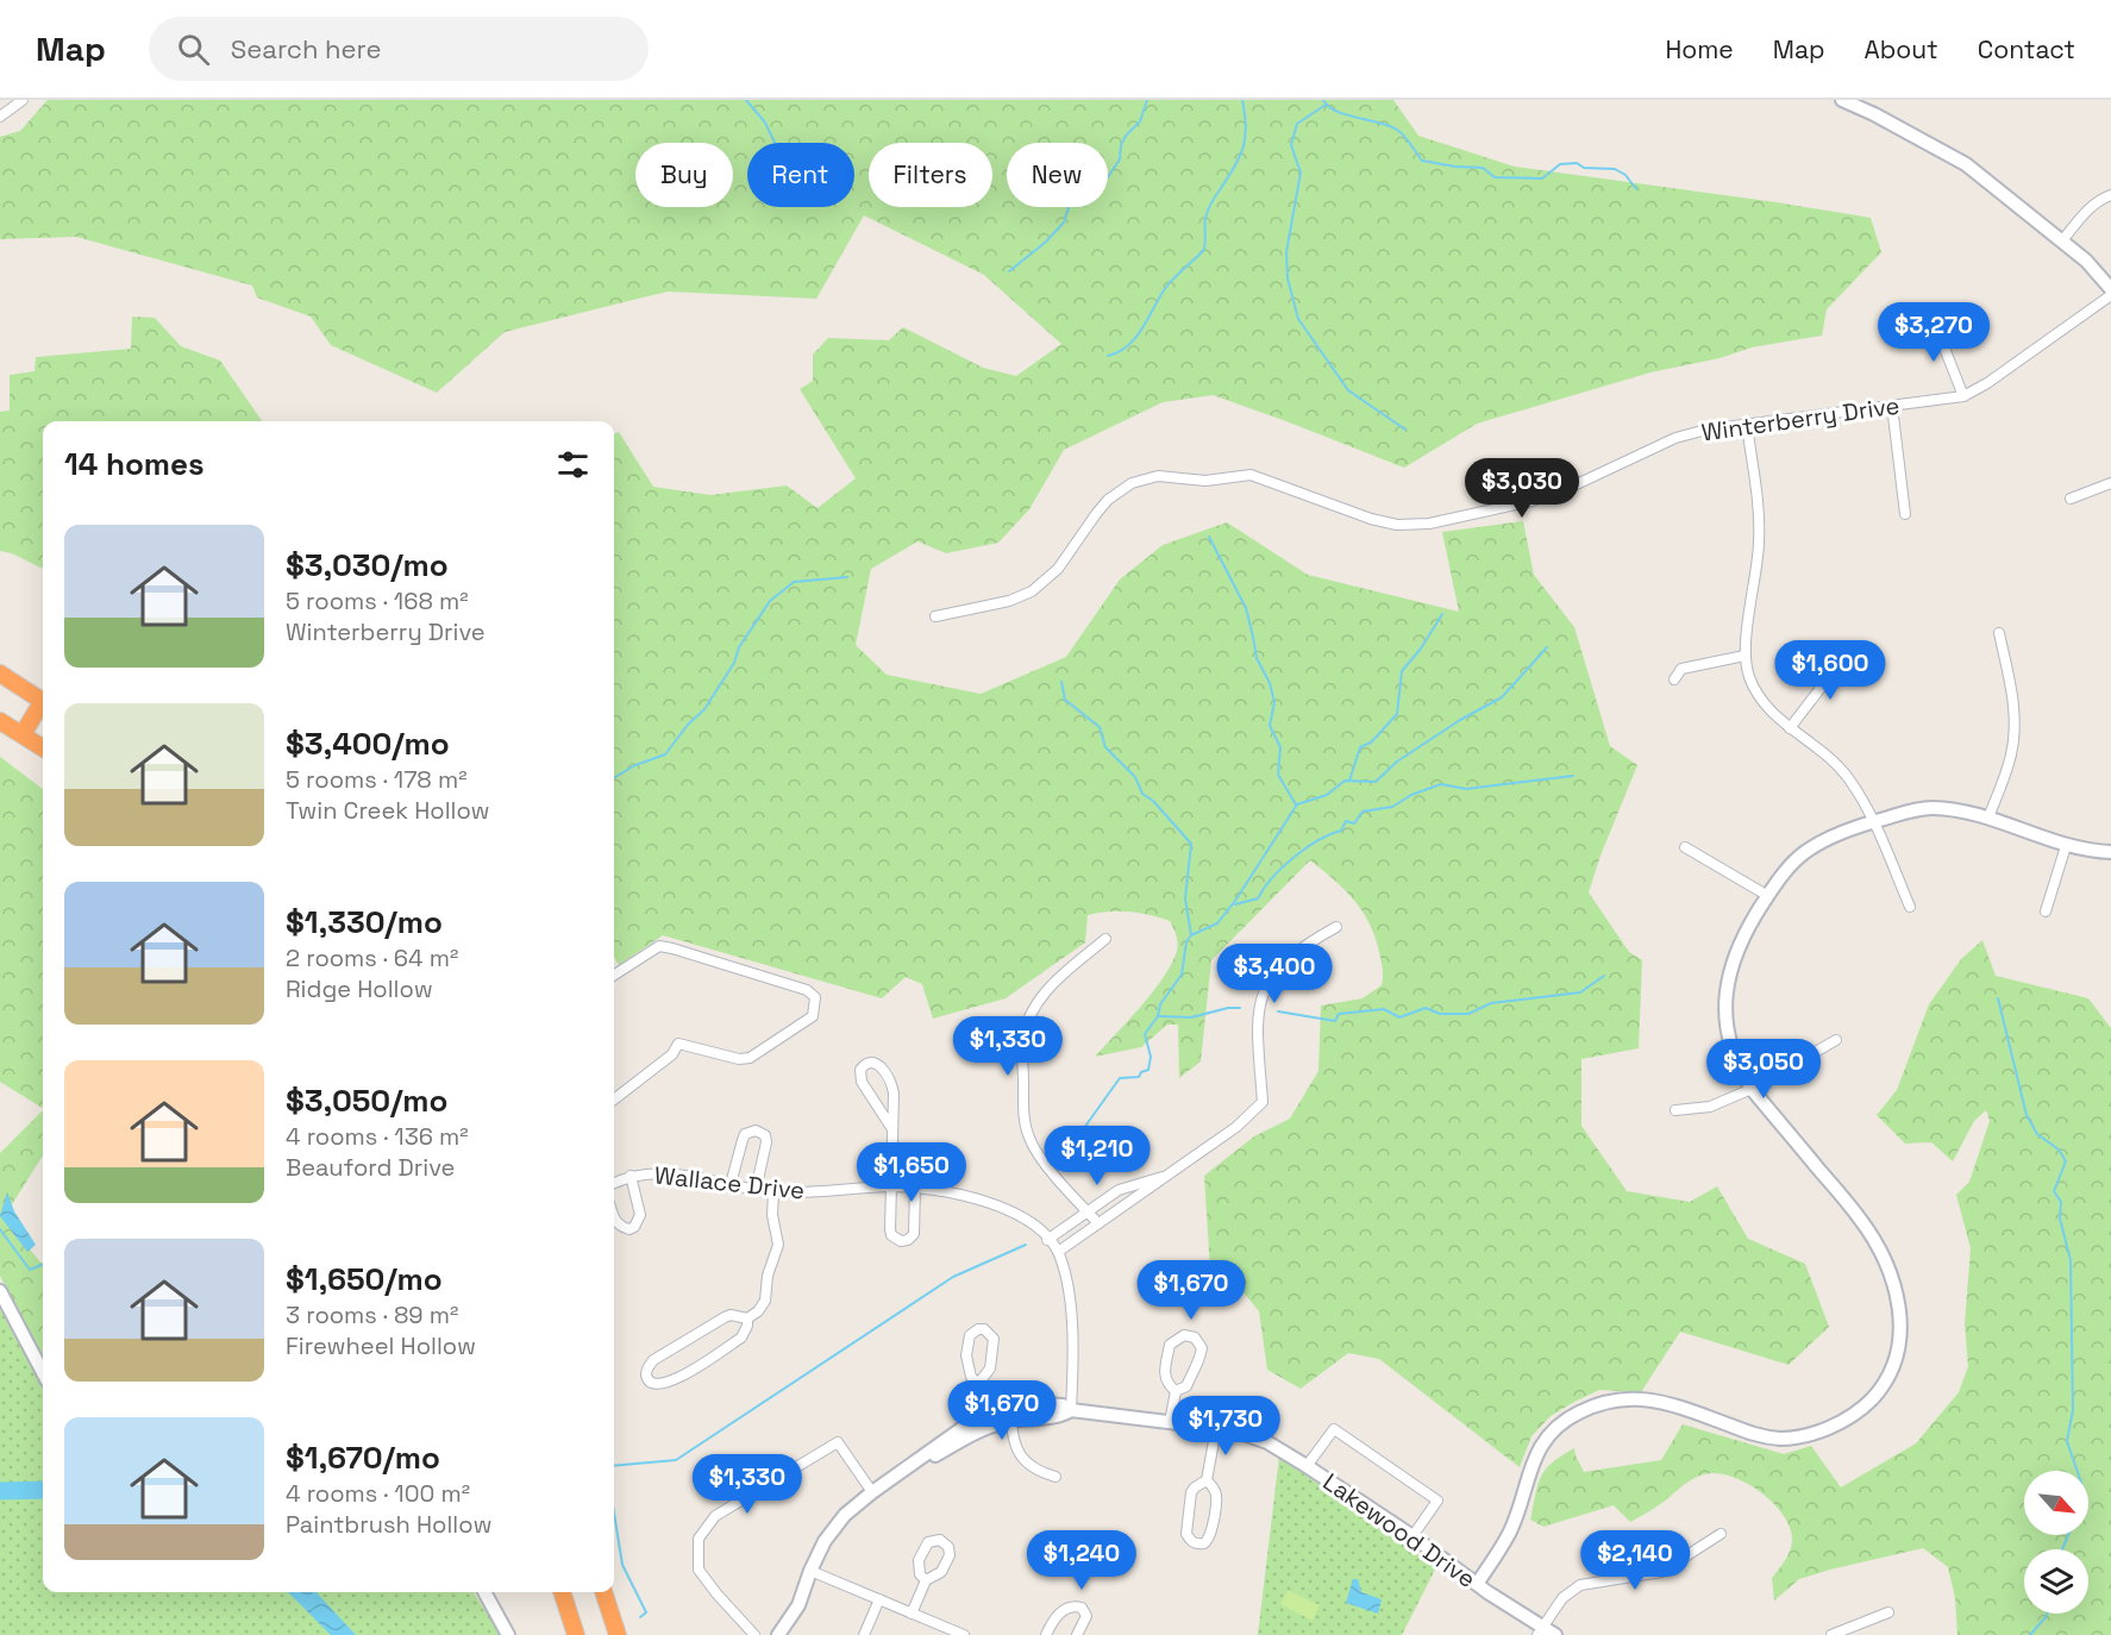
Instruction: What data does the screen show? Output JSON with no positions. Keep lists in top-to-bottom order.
{
  "streets": {
    "street": ["Winterberry Drive", "Wallace Drive", "Lakewood Drive"]
  },
  "crossings": [
    ["Wallace Drive", "Lakewood Drive"]
  ],
  "north": "bottom right",
  "page": {
    "header": "Map",
    "search": "Search here",
    "nav": [
      "Home",
      "Map",
      "About",
      "Contact"
    ],
    "chip": [
      "Buy",
      "Rent",
      "Filters",
      "New"
    ],
    "price": [
      "$3,270",
      "$3,030",
      "$1,600",
      "$3,400",
      "$1,330",
      "$3,050",
      "$1,210",
      "$1,650",
      "$1,670",
      "$1,670",
      "$1,730",
      "$1,330",
      "$1,240",
      "$2,140"
    ],
    "heading": "14 homes",
    "list": [
      {
        "name": "$3,030/mo",
        "note": "5 rooms · 168 m² · Winterberry Drive"
      },
      {
        "name": "$3,400/mo",
        "note": "5 rooms · 178 m² · Twin Creek Hollow"
      },
      {
        "name": "$1,330/mo",
        "note": "2 rooms · 64 m² · Ridge Hollow"
      },
      {
        "name": "$3,050/mo",
        "note": "4 rooms · 136 m² · Beauford Drive"
      },
      {
        "name": "$1,650/mo",
        "note": "3 rooms · 89 m² · Firewheel Hollow"
      },
      {
        "name": "$1,670/mo",
        "note": "4 rooms · 100 m² · Paintbrush Hollow"
      }
    ]
  }
}
